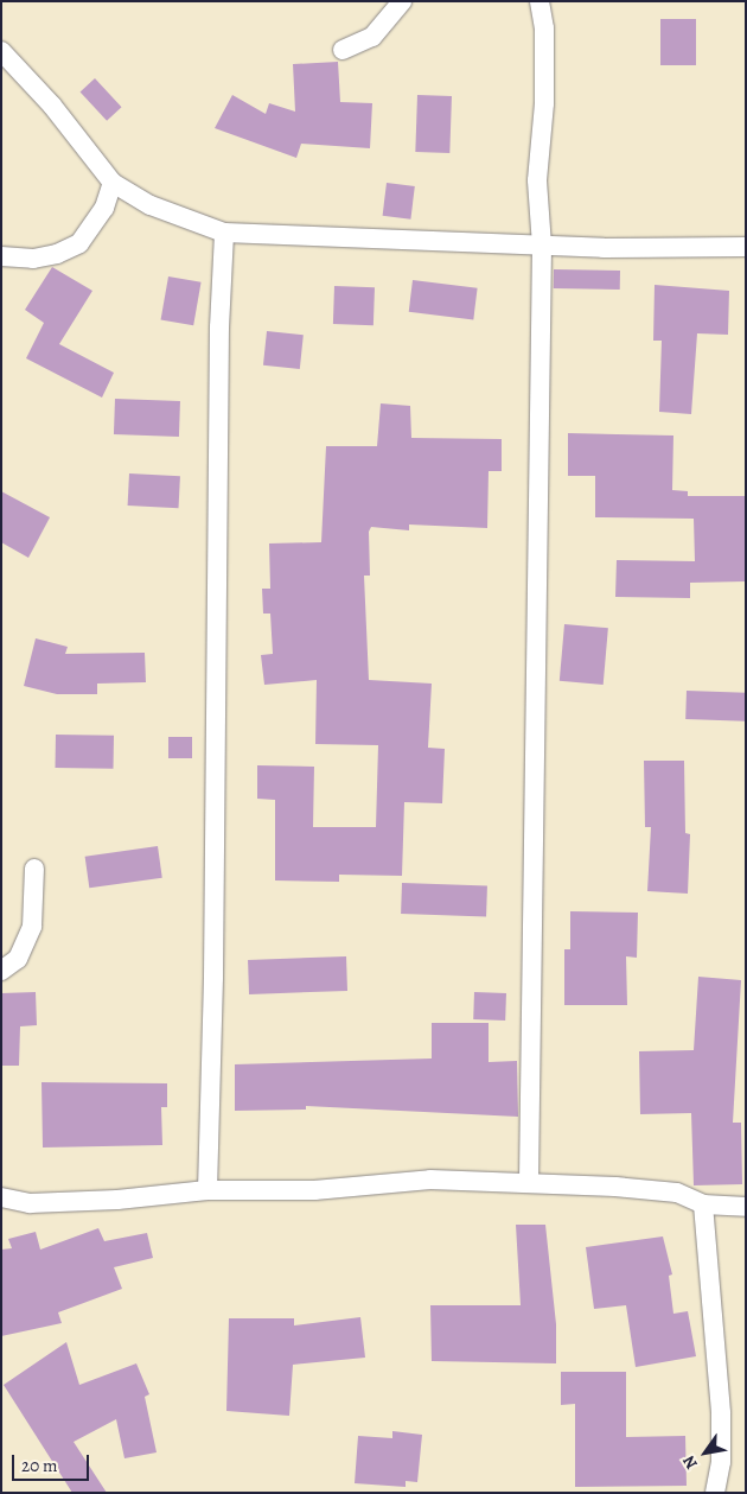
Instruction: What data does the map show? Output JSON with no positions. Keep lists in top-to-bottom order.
{
  "scale_bar": "20 m",
  "north": "bottom left"
}
